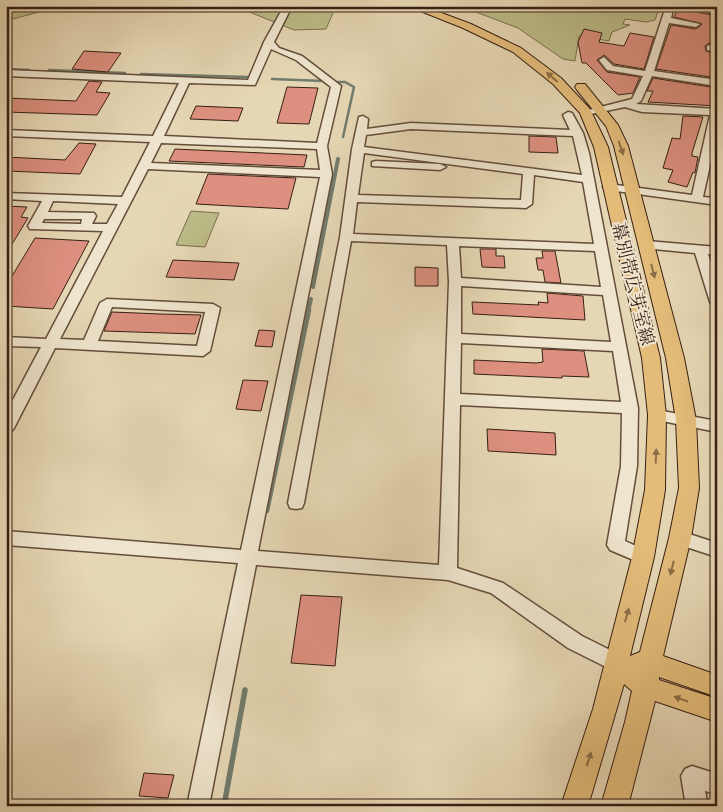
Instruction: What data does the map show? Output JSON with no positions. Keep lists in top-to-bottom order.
{
  "streets": {
    "main road": ["幕別帯広芽室線"]
  }
}
